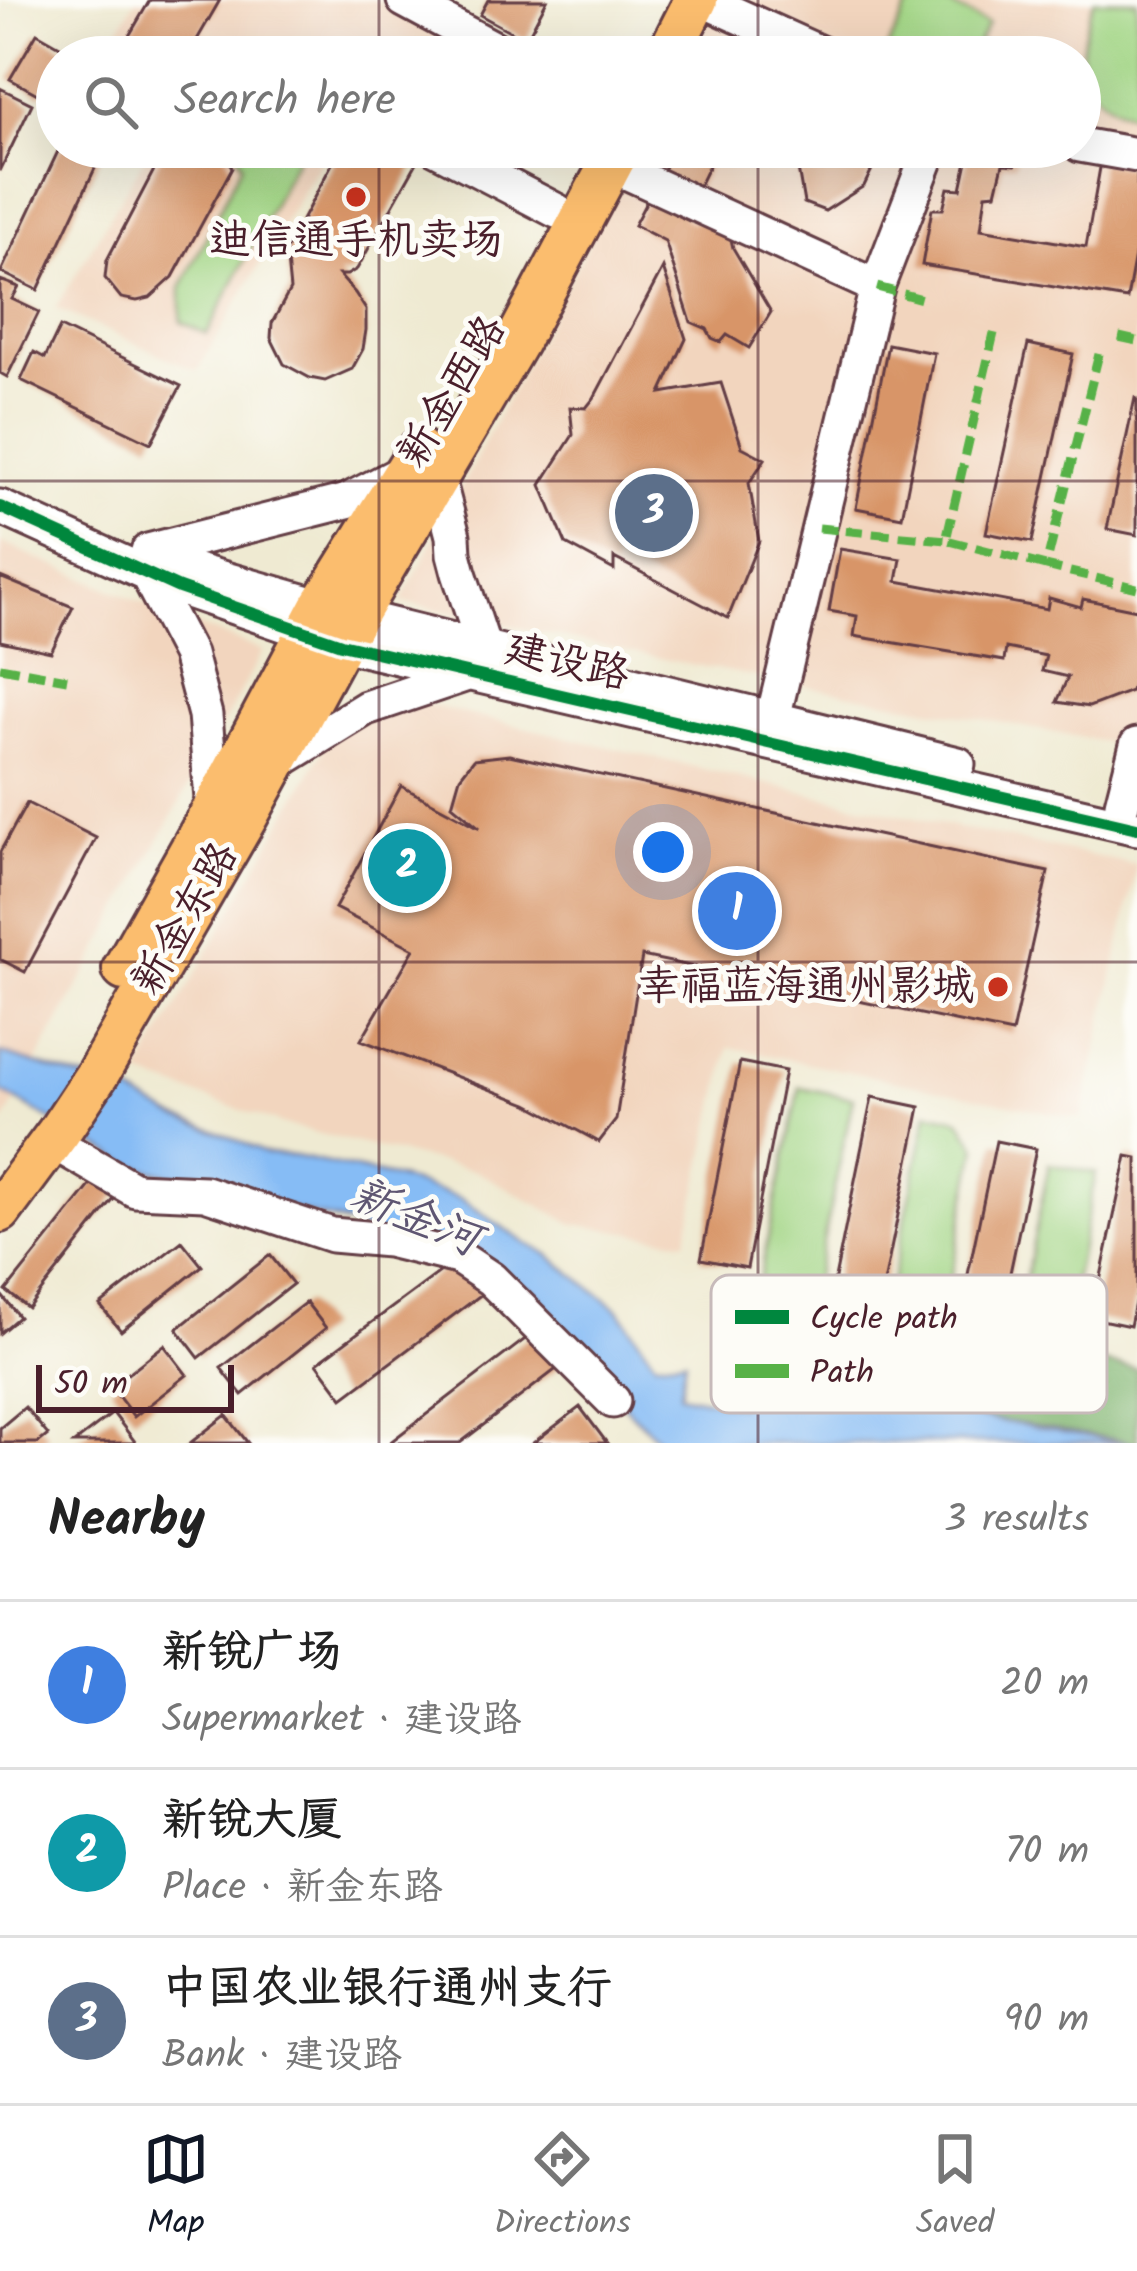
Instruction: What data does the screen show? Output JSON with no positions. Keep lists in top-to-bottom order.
{
  "streets": {
    "main road": ["新金西路", "新金东路"],
    "street": ["建设路"]
  },
  "crossings": [
    ["新金西路", "建设路"],
    ["新金西路", "新金东路"],
    ["建设路", "新金东路"]
  ],
  "water": ["新金河"],
  "places": ["迪信通手机卖场", "幸福蓝海通州影城"],
  "legend": ["Cycle path", "Path"],
  "scale_bar": "50 m",
  "page": {
    "search": "Search here",
    "pins": ["3", "2", "1"],
    "scale": "50 m",
    "heading": ["Nearby", "3 results"],
    "list": [
      {
        "mark": "1",
        "name": "新锐广场",
        "note": "Supermarket · 建设路",
        "value": "20 m"
      },
      {
        "mark": "2",
        "name": "新锐大厦",
        "note": "Place · 新金东路",
        "value": "70 m"
      },
      {
        "mark": "3",
        "name": "中国农业银行通州支行",
        "note": "Bank · 建设路",
        "value": "90 m"
      }
    ],
    "nav": ["Map", "Directions", "Saved"]
  }
}
